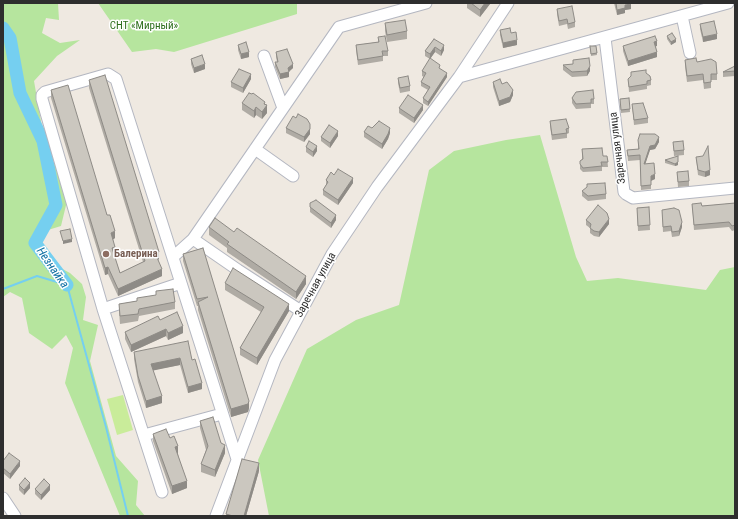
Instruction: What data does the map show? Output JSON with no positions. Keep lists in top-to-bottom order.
{
  "streets": {
    "street": ["Заречная улица"]
  },
  "water": ["Незнайка"],
  "parks": ["СНТ «Мирный»"],
  "places": ["Балерина"]
}
